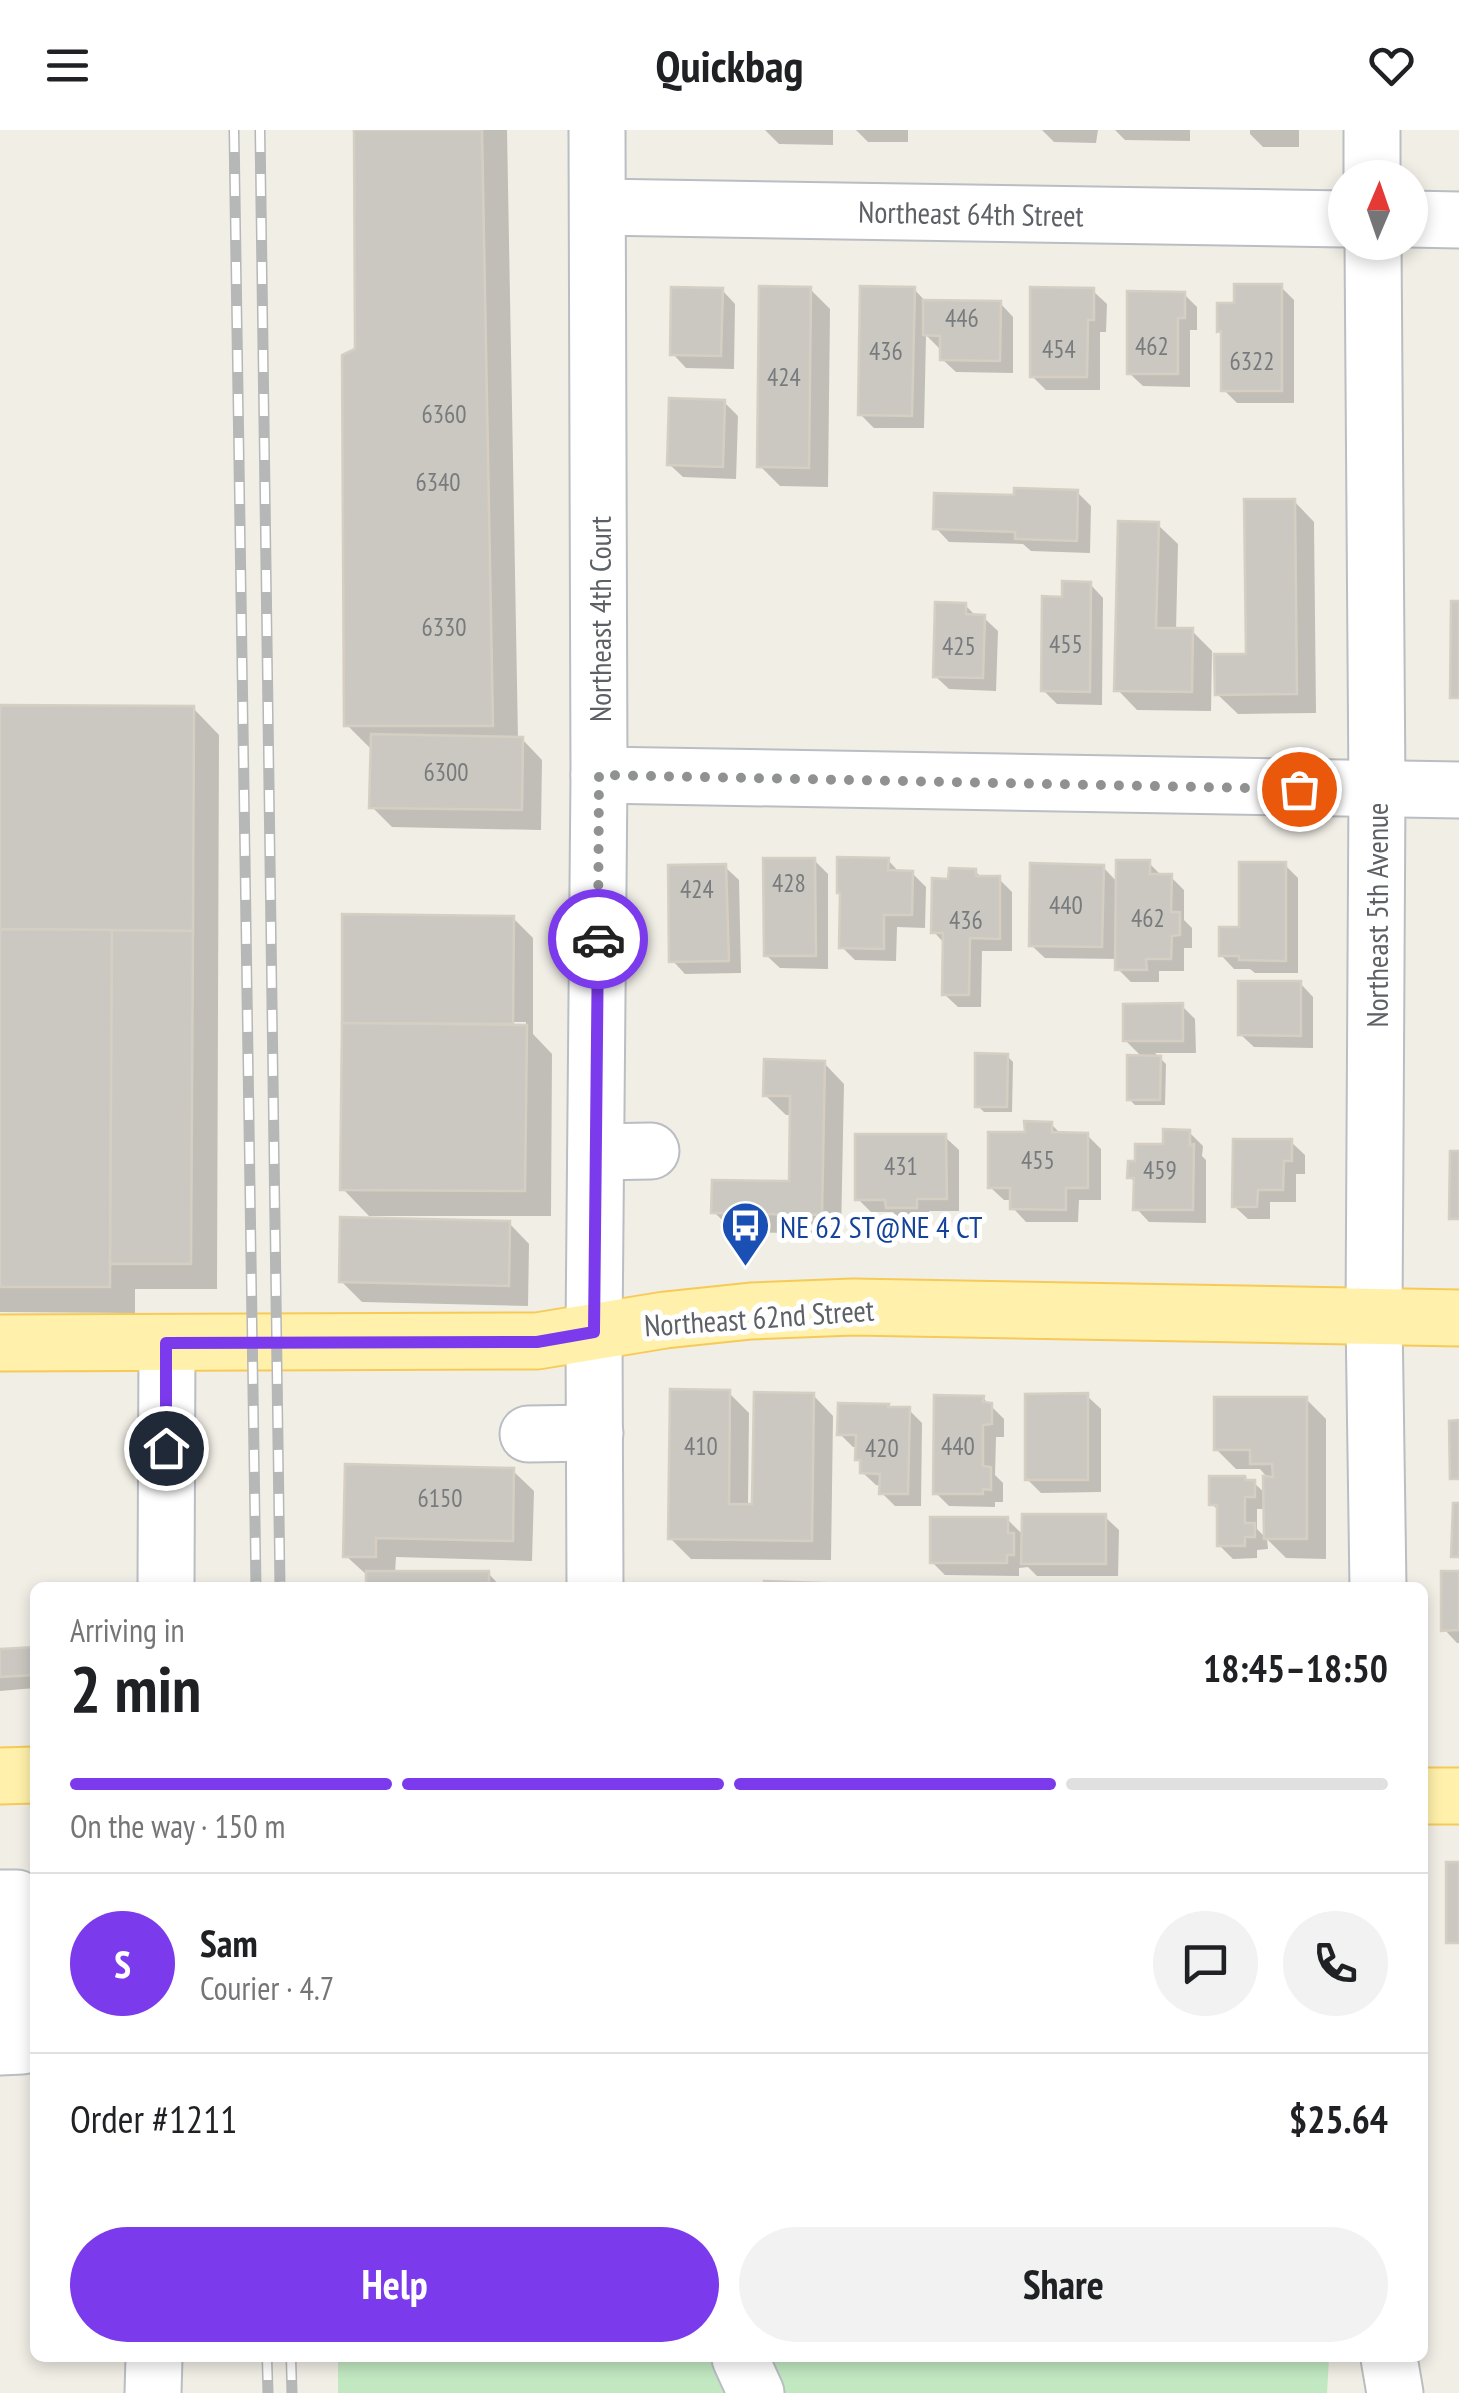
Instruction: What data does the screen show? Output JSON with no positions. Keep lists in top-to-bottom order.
{
  "streets": {
    "main road": ["Northeast 62nd Street"],
    "street": ["Northeast 64th Street", "Northeast 4th Court", "Northeast 5th Avenue"]
  },
  "crossings": [
    ["Northeast 64th Street", "Northeast 4th Court"],
    ["Northeast 4th Court", "Northeast 62nd Street"],
    ["Northeast 5th Avenue", "Northeast 62nd Street"]
  ],
  "places": {
    "bus stop": ["NE 62 ST@NE 4 CT"]
  },
  "house_numbers": [
    "446",
    "462",
    "454",
    "436",
    "6322",
    "424",
    "6360",
    "6340",
    "6330",
    "455",
    "425",
    "6300",
    "428",
    "424",
    "440",
    "462",
    "436",
    "455",
    "431",
    "459",
    "410",
    "440",
    "420",
    "6150"
  ],
  "north": "top",
  "page": {
    "header": "Quickbag",
    "heading": ["2 min", "Arriving in", "18:45–18:50"],
    "panel": [
      "Sam",
      "Courier · 4.7",
      "Order #1211",
      "$25.64"
    ],
    "bar": "On the way · 150 m",
    "round": "S",
    "buttons": ["Help", "Share"]
  }
}
